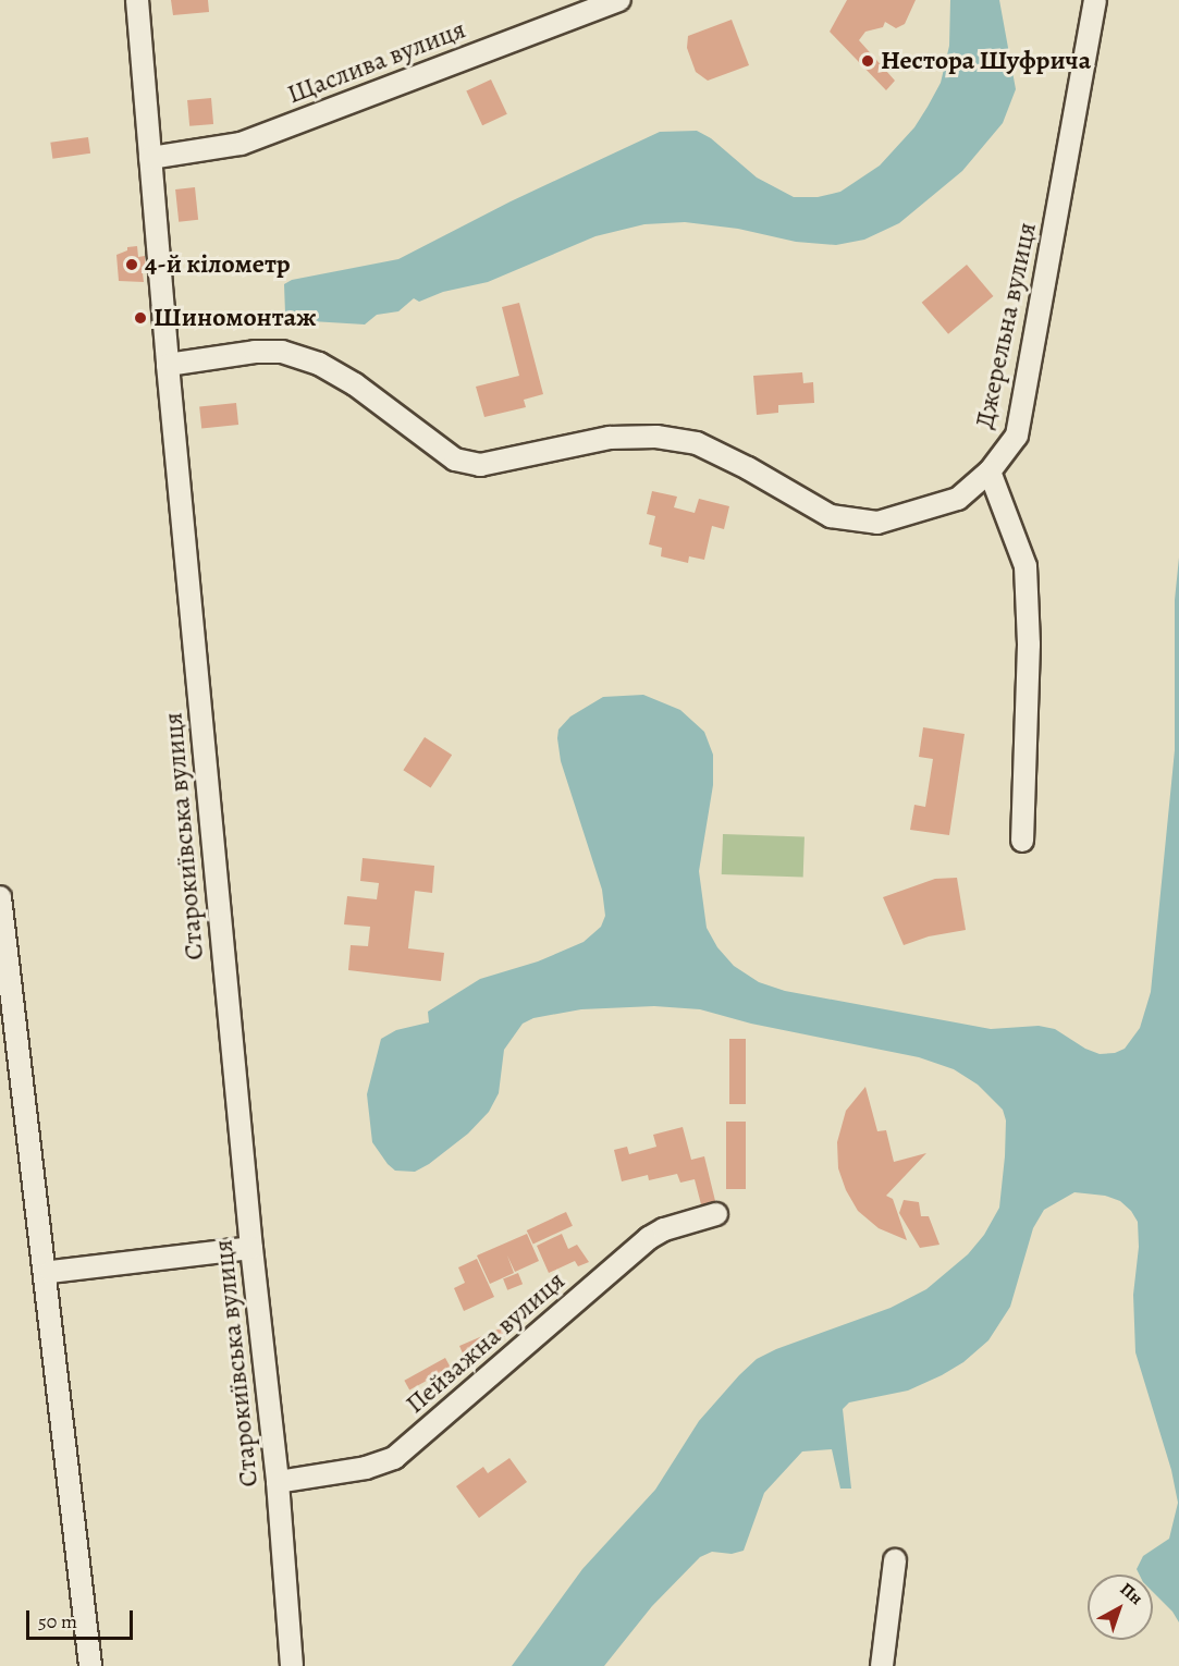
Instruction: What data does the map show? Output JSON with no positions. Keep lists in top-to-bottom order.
{
  "streets": {
    "street": [
      "Щаслива вулиця",
      "Джерельна вулиця",
      "Старокиївська вулиця",
      "Пейзажна вулиця"
    ]
  },
  "crossings": [
    ["Щаслива вулиця", "Старокиївська вулиця"],
    ["Джерельна вулиця", "Старокиївська вулиця"],
    ["Старокиївська вулиця", "Пейзажна вулиця"]
  ],
  "places": ["Нестора Шуфрича", "4-й кілометр", "Шиномонтаж"],
  "scale_bar": "50 m",
  "north": "top right"
}
